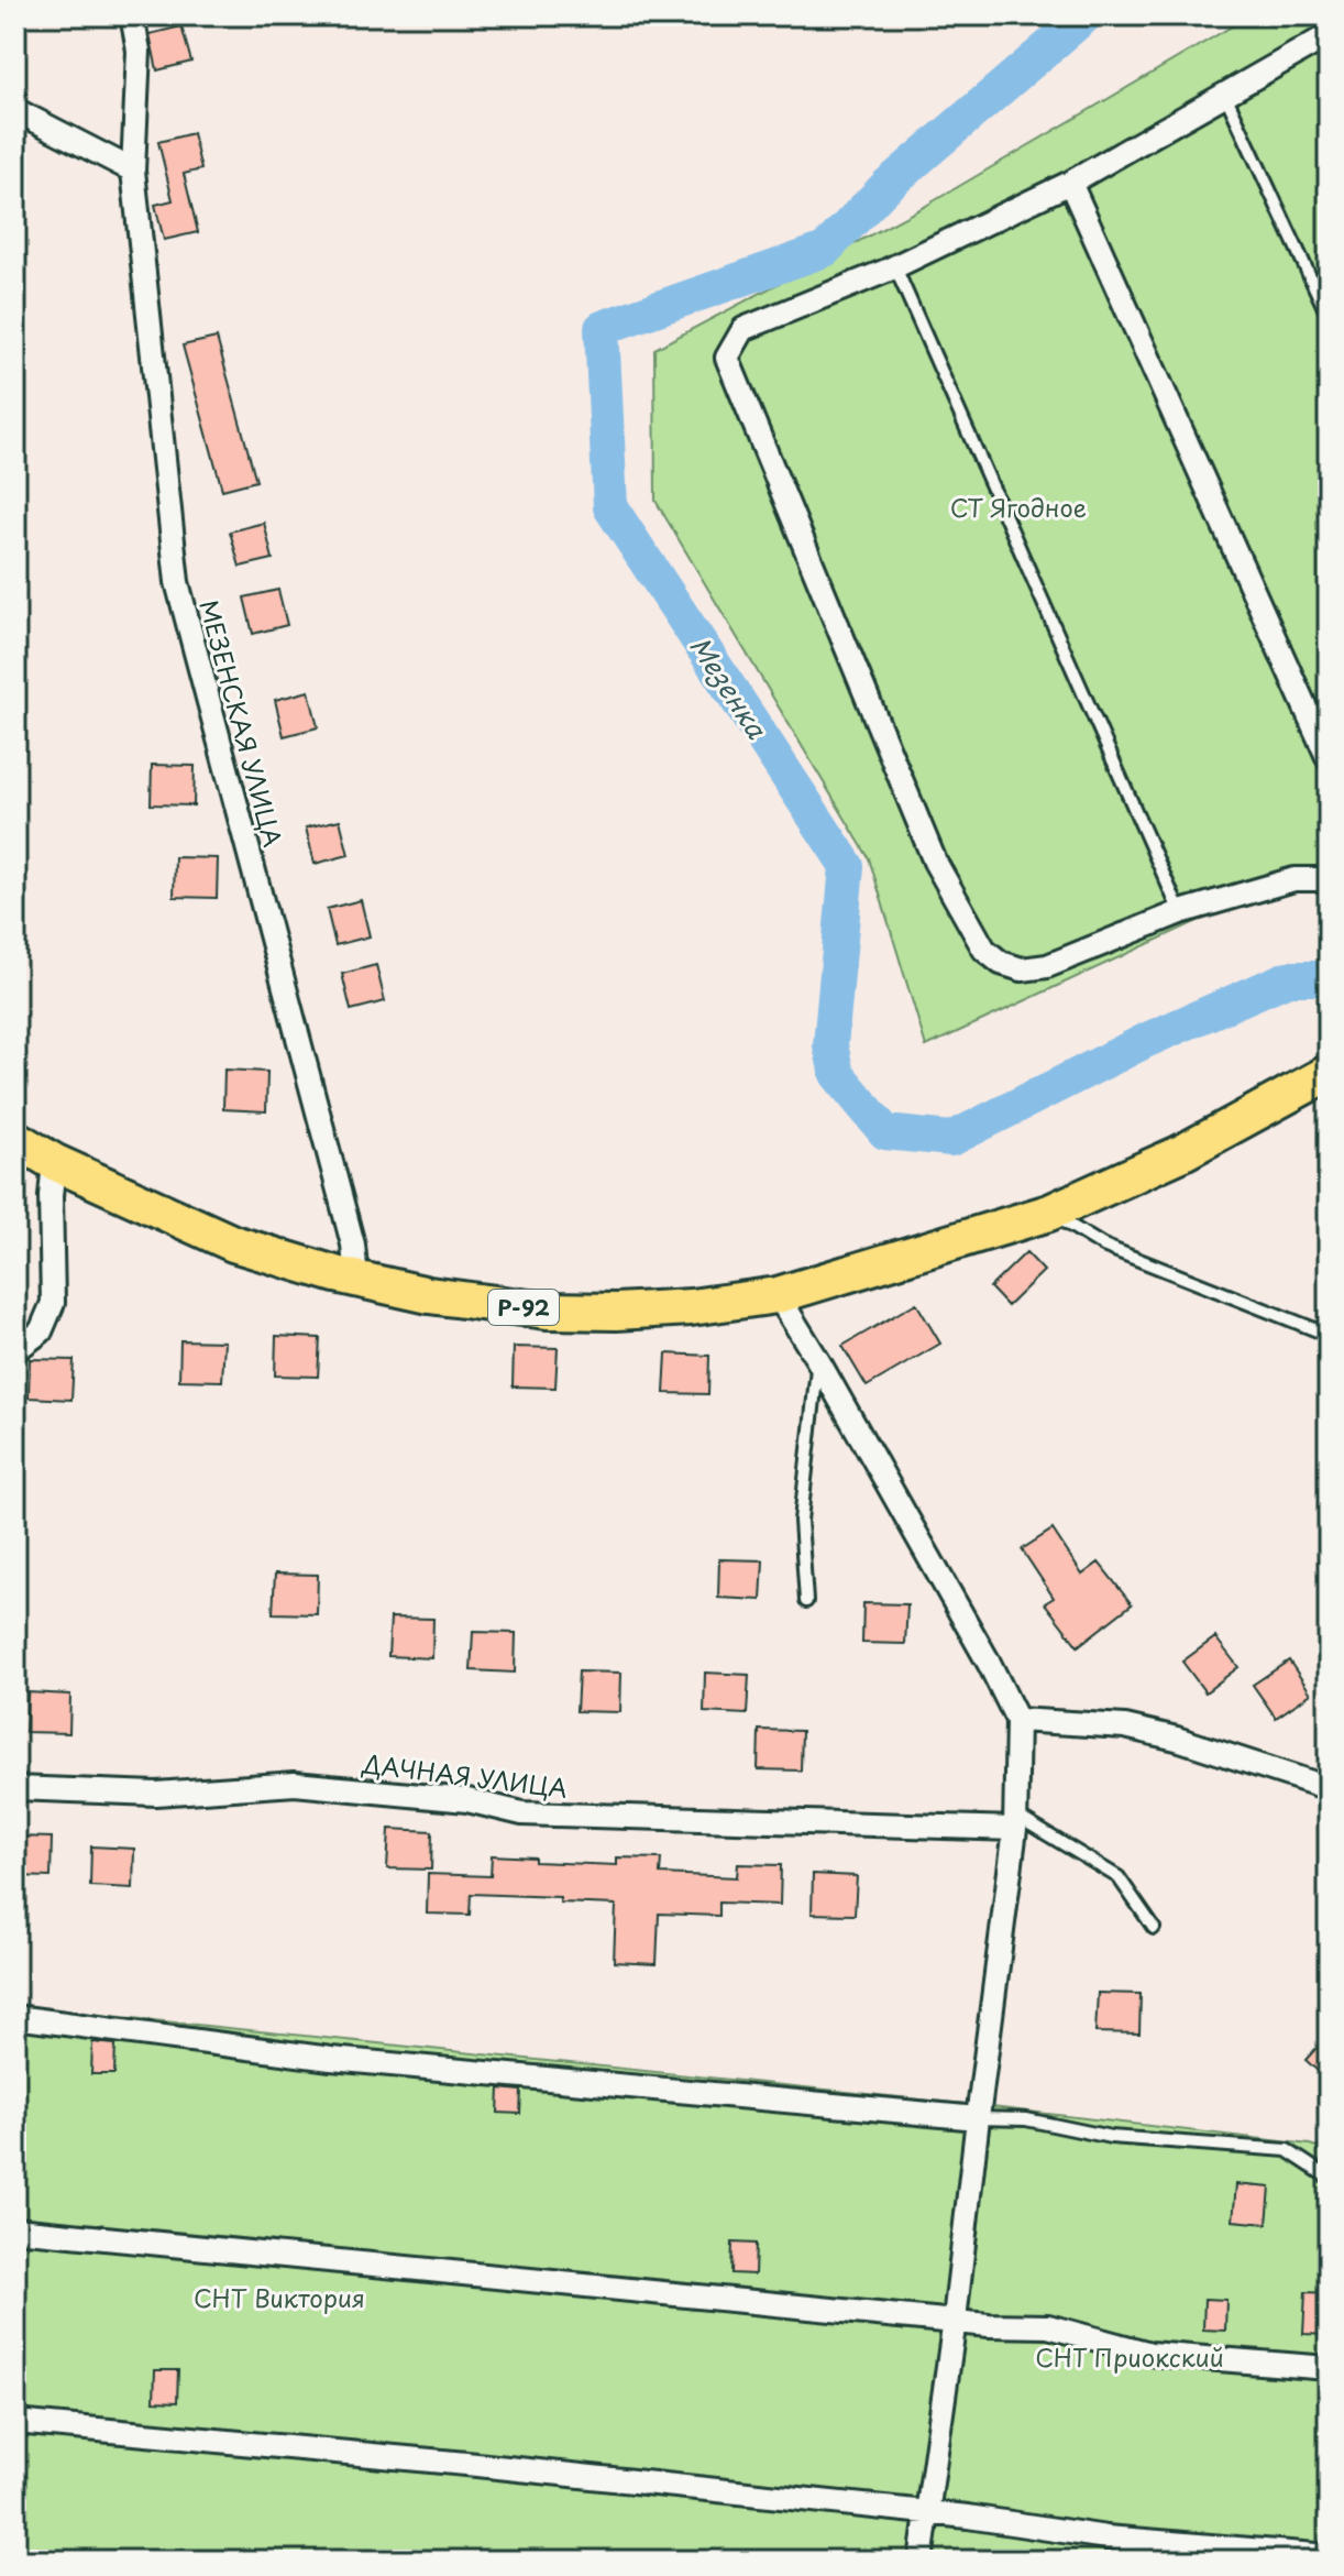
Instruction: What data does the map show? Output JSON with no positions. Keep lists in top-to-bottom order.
{
  "streets": {
    "main road": ["Р-92"],
    "street": ["МЕЗЕНСКАЯ УЛИЦА", "ДАЧНАЯ УЛИЦА"]
  },
  "crossings": [
    ["МЕЗЕНСКАЯ УЛИЦА", "Р-92"]
  ],
  "water": ["Мезенка"],
  "parks": ["СТ Ягодное", "СНТ Виктория", "СНТ Приокский"]
}
